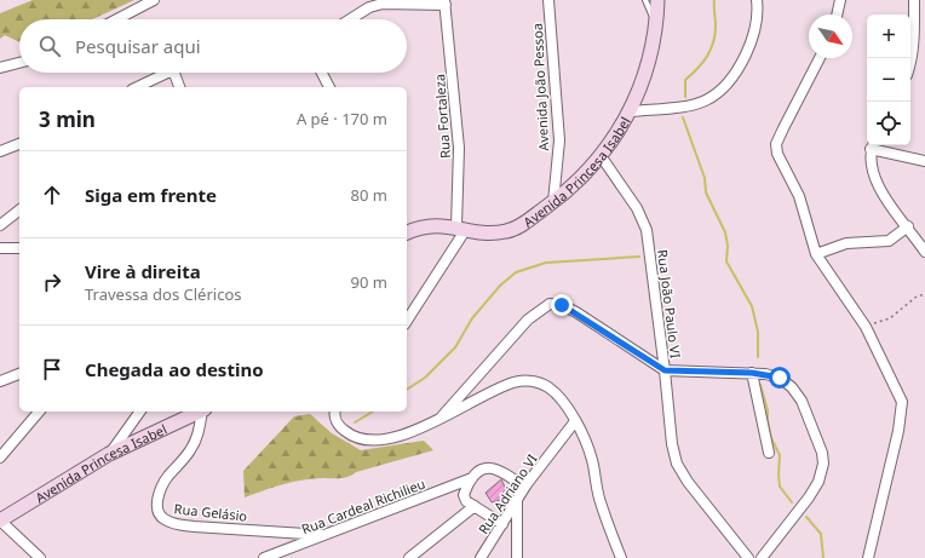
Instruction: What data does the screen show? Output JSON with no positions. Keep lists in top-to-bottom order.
{
  "streets": {
    "street": [
      "Avenida João Pessoa",
      "Rua Fortaleza",
      "Avenida Princesa Isabel",
      "Rua João Paulo VI",
      "Rua Adriano VI",
      "Rua Cardeal Richilieu",
      "Rua Gelásio"
    ]
  },
  "crossings": [
    ["Avenida João Pessoa", "Avenida Princesa Isabel"],
    ["Rua Fortaleza", "Avenida Princesa Isabel"],
    ["Avenida Princesa Isabel", "Rua João Paulo VI"],
    ["Rua Adriano VI", "Rua Cardeal Richilieu"],
    ["Rua Cardeal Richilieu", "Rua Gelásio"]
  ],
  "north": "bottom right",
  "page": {
    "map_buttons": ["+", "−"],
    "search": "Pesquisar aqui",
    "heading": ["3 min", "A pé · 170 m"],
    "list": [
      ["Siga em frente", "80 m"],
      ["Vire à direita", "Travessa dos Cléricos", "90 m"],
      "Chegada ao destino"
    ]
  }
}
